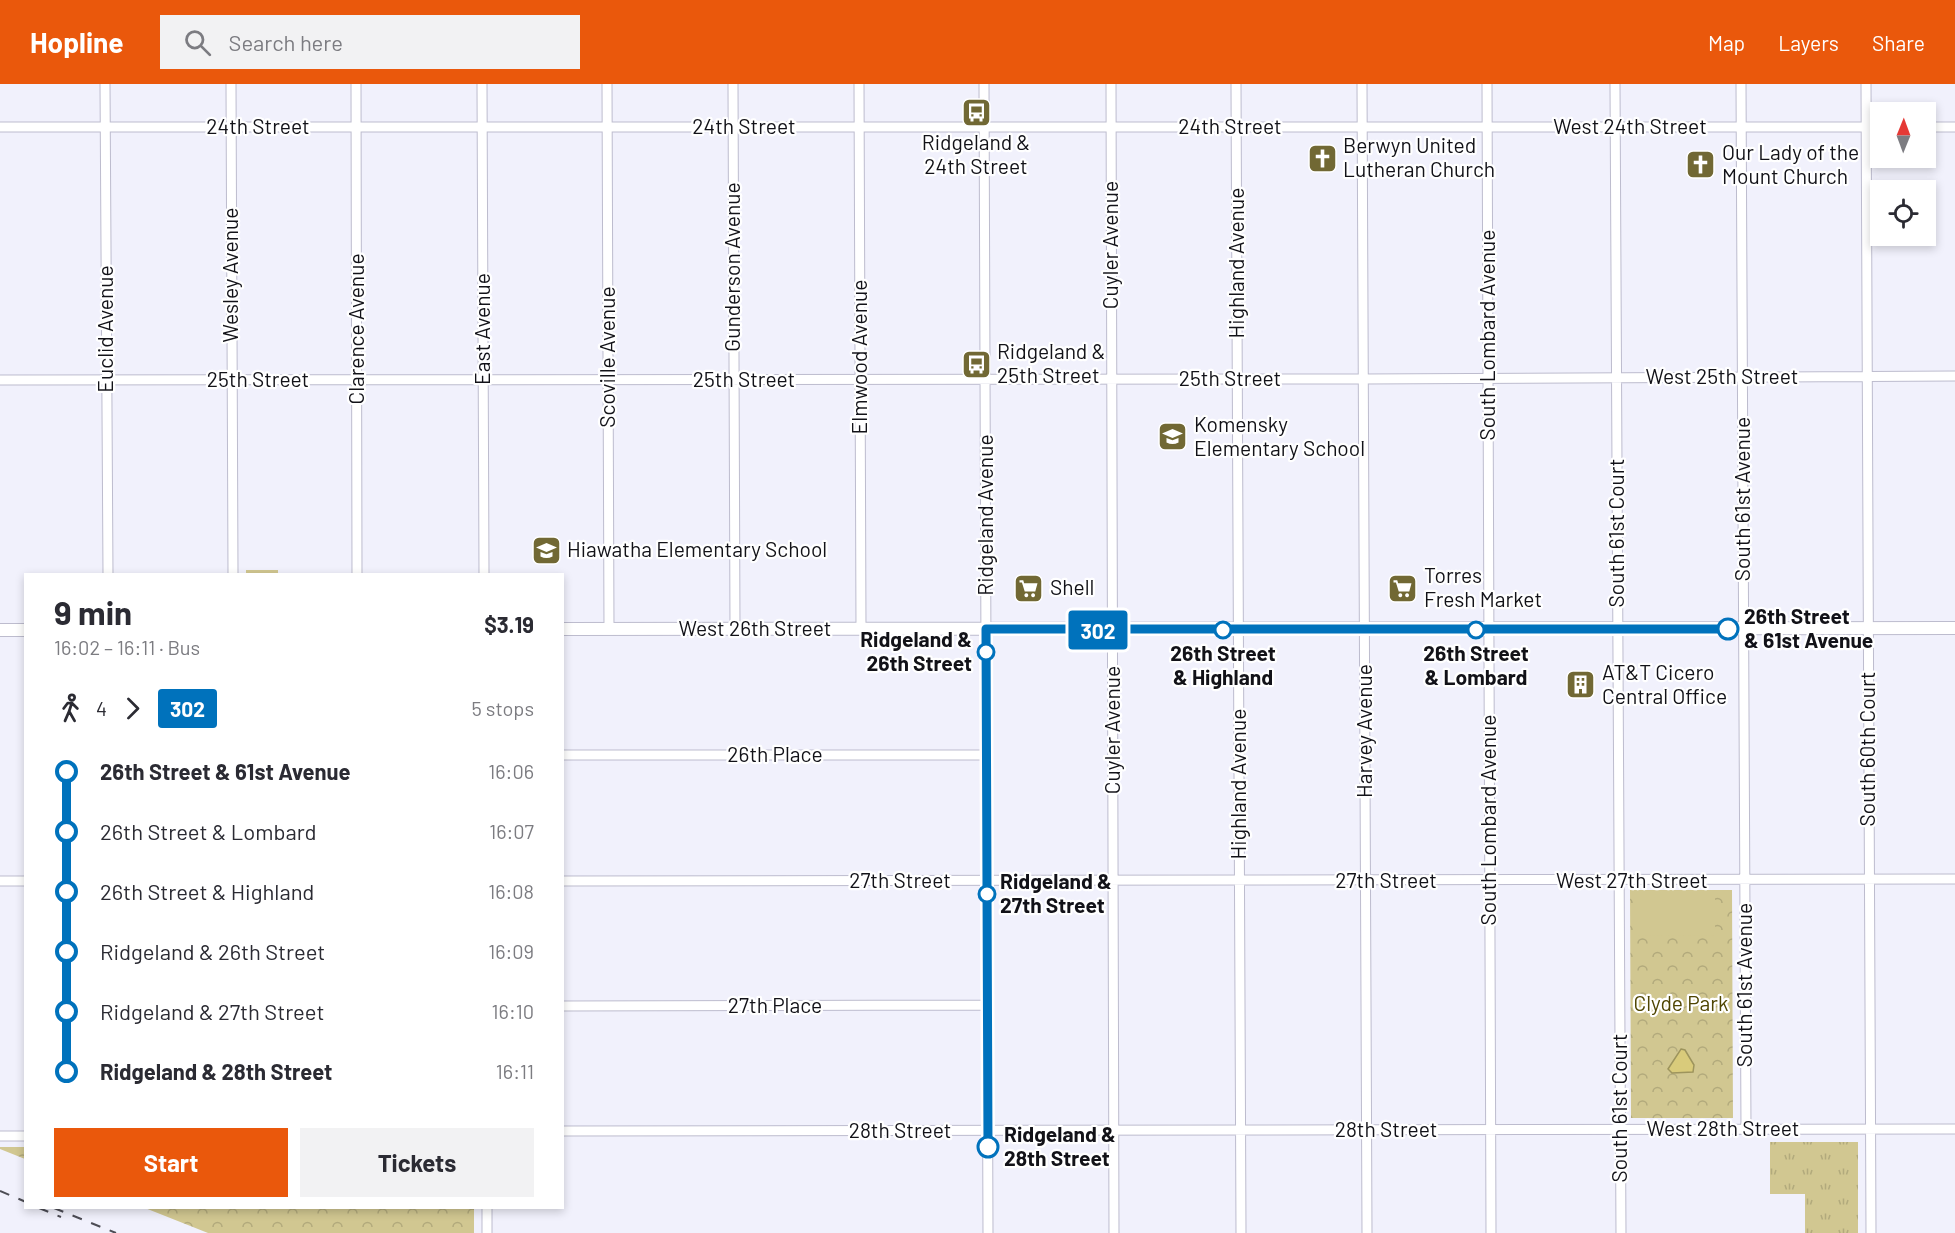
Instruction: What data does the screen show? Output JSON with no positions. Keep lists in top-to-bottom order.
{
  "streets": {
    "main road": ["West 26th Street"],
    "street": [
      "24th Street",
      "West 24th Street",
      "Cuyler Avenue",
      "Highland Avenue",
      "Gunderson Avenue",
      "Wesley Avenue",
      "Euclid Avenue",
      "Clarence Avenue",
      "East Avenue",
      "South Lombard Avenue",
      "Scoville Avenue",
      "Elmwood Avenue",
      "West 25th Street",
      "25th Street",
      "South 61st Avenue",
      "Ridgeland Avenue",
      "South 61st Court",
      "Harvey Avenue",
      "South 60th Court",
      "26th Place",
      "27th Street",
      "West 27th Street",
      "27th Place",
      "West 28th Street",
      "28th Street"
    ]
  },
  "crossings": [
    ["24th Street", "West 24th Street"],
    ["24th Street", "Cuyler Avenue"],
    ["24th Street", "Highland Avenue"],
    ["24th Street", "Gunderson Avenue"],
    ["24th Street", "Wesley Avenue"],
    ["24th Street", "Euclid Avenue"],
    ["24th Street", "Clarence Avenue"],
    ["24th Street", "East Avenue"],
    ["24th Street", "South Lombard Avenue"],
    ["24th Street", "Scoville Avenue"],
    ["24th Street", "Elmwood Avenue"],
    ["24th Street", "Ridgeland Avenue"],
    ["24th Street", "Harvey Avenue"],
    ["West 24th Street", "South Lombard Avenue"],
    ["West 24th Street", "South 61st Avenue"],
    ["West 24th Street", "South 61st Court"],
    ["West 24th Street", "South 60th Court"],
    ["Cuyler Avenue", "25th Street"],
    ["Cuyler Avenue", "West 26th Street"],
    ["Cuyler Avenue", "27th Street"],
    ["Cuyler Avenue", "28th Street"],
    ["Highland Avenue", "25th Street"],
    ["Highland Avenue", "West 26th Street"],
    ["Highland Avenue", "27th Street"],
    ["Highland Avenue", "28th Street"],
    ["Gunderson Avenue", "25th Street"],
    ["Gunderson Avenue", "West 26th Street"],
    ["Wesley Avenue", "25th Street"],
    ["Euclid Avenue", "25th Street"],
    ["Clarence Avenue", "25th Street"],
    ["East Avenue", "25th Street"],
    ["South Lombard Avenue", "West 25th Street"],
    ["South Lombard Avenue", "25th Street"],
    ["South Lombard Avenue", "West 26th Street"],
    ["South Lombard Avenue", "27th Street"],
    ["South Lombard Avenue", "West 27th Street"],
    ["South Lombard Avenue", "West 28th Street"],
    ["South Lombard Avenue", "28th Street"],
    ["Scoville Avenue", "25th Street"],
    ["Scoville Avenue", "West 26th Street"],
    ["Elmwood Avenue", "25th Street"],
    ["Elmwood Avenue", "West 26th Street"],
    ["West 25th Street", "25th Street"],
    ["West 25th Street", "South 61st Avenue"],
    ["West 25th Street", "South 61st Court"],
    ["West 25th Street", "South 60th Court"],
    ["25th Street", "Ridgeland Avenue"],
    ["25th Street", "Harvey Avenue"],
    ["South 61st Avenue", "West 26th Street"],
    ["South 61st Avenue", "West 27th Street"],
    ["South 61st Avenue", "West 28th Street"],
    ["Ridgeland Avenue", "West 26th Street"],
    ["Ridgeland Avenue", "26th Place"],
    ["Ridgeland Avenue", "27th Street"],
    ["Ridgeland Avenue", "27th Place"],
    ["Ridgeland Avenue", "28th Street"],
    ["South 61st Court", "West 26th Street"],
    ["South 61st Court", "West 27th Street"],
    ["South 61st Court", "West 28th Street"],
    ["West 26th Street", "Harvey Avenue"],
    ["West 26th Street", "South 60th Court"],
    ["Harvey Avenue", "27th Street"],
    ["Harvey Avenue", "28th Street"],
    ["South 60th Court", "West 27th Street"],
    ["South 60th Court", "West 28th Street"],
    ["27th Street", "West 27th Street"],
    ["West 28th Street", "28th Street"]
  ],
  "parks": ["Clyde Park"],
  "places": {
    "bus stop": ["Ridgeland & 24th Street", "Ridgeland & 25th Street"],
    "church": ["Berwyn United Lutheran Church", "Our Lady of the Mount Church"],
    "school or university": ["Komensky Elementary School", "Hiawatha Elementary School"],
    "supermarket": ["Shell", "Torres Fresh Market"],
    "other": [
      "26th Street & 61st Avenue",
      "26th Street & Highland",
      "26th Street & Lombard",
      "Ridgeland & 26th Street",
      "Ridgeland & 27th Street",
      "Ridgeland & 28th Street"
    ],
    "building": ["AT&T Cicero Central Office"]
  },
  "lines": ["bus line 302"],
  "north": "top",
  "page": {
    "header": "Hopline",
    "search": "Search here",
    "nav": ["Map", "Layers", "Share"],
    "on_map": "302",
    "heading": ["9 min", "16:02 – 16:11 · Bus", "$3.19"],
    "legs": ["4", "302", "5 stops"],
    "list": [
      {
        "name": "26th Street & 61st Avenue",
        "value": "16:06"
      },
      {
        "name": "26th Street & Lombard",
        "value": "16:07"
      },
      {
        "name": "26th Street & Highland",
        "value": "16:08"
      },
      {
        "name": "Ridgeland & 26th Street",
        "value": "16:09"
      },
      {
        "name": "Ridgeland & 27th Street",
        "value": "16:10"
      },
      {
        "name": "Ridgeland & 28th Street",
        "value": "16:11"
      }
    ],
    "buttons": ["Start", "Tickets"]
  }
}
